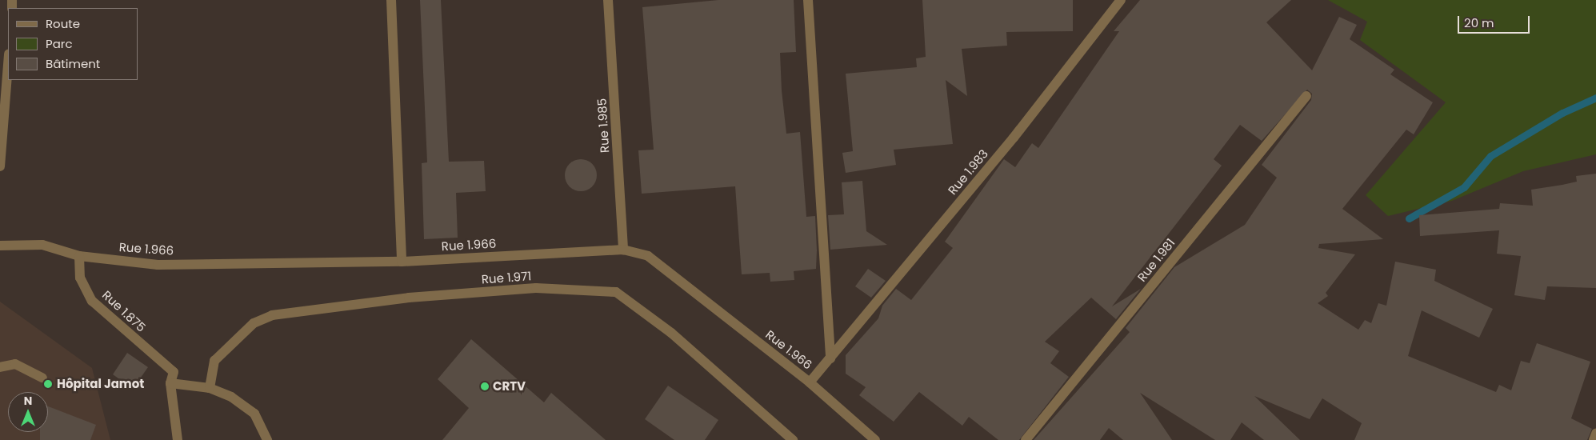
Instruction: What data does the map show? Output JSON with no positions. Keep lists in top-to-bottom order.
{
  "streets": {
    "street": [
      "Rue 1.985",
      "Rue 1.983",
      "Rue 1.966",
      "Rue 1.981",
      "Rue 1.971",
      "Rue 1.875"
    ]
  },
  "crossings": [
    ["Rue 1.985", "Rue 1.966"],
    ["Rue 1.983", "Rue 1.966"],
    ["Rue 1.966", "Rue 1.875"]
  ],
  "places": ["Hôpital Jamot", "CRTV"],
  "legend": ["Route", "Parc", "Bâtiment"],
  "scale_bar": "20 m",
  "north": "top"
}
